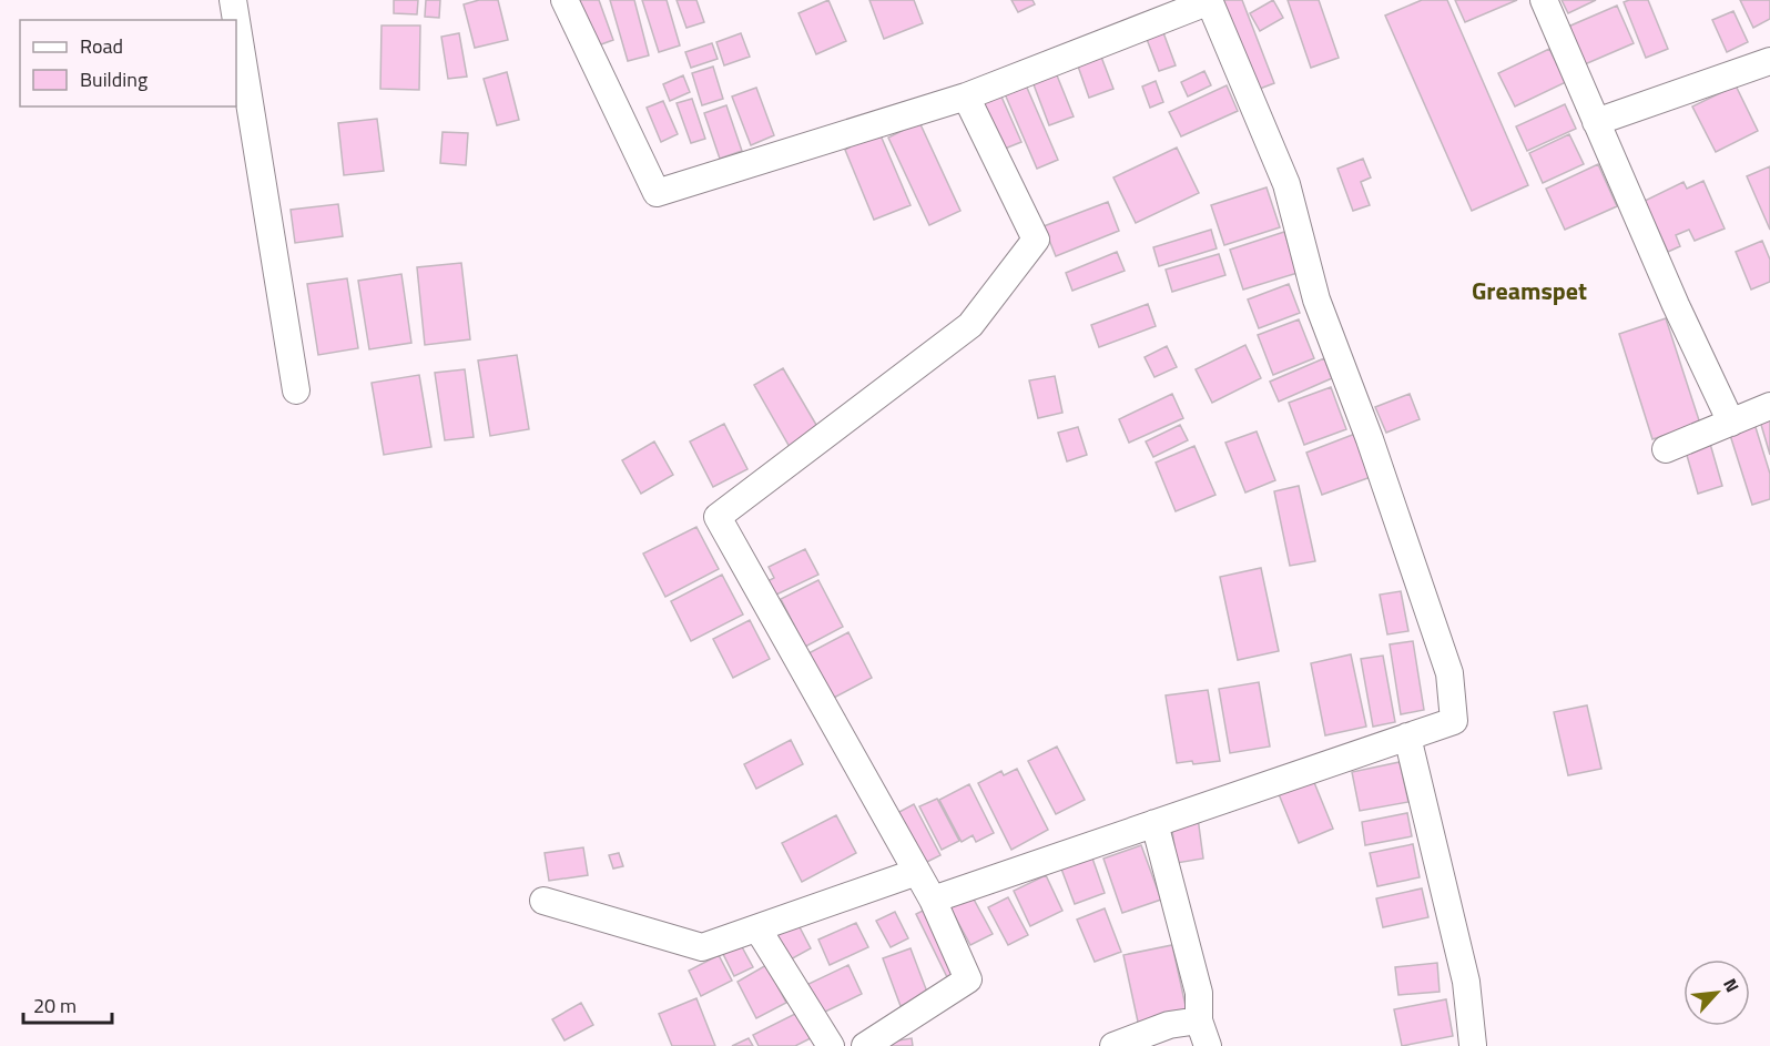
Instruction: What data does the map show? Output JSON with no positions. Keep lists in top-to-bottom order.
{
  "districts": ["Greamspet"],
  "legend": ["Road", "Building"],
  "scale_bar": "20 m",
  "north": "top right"
}
